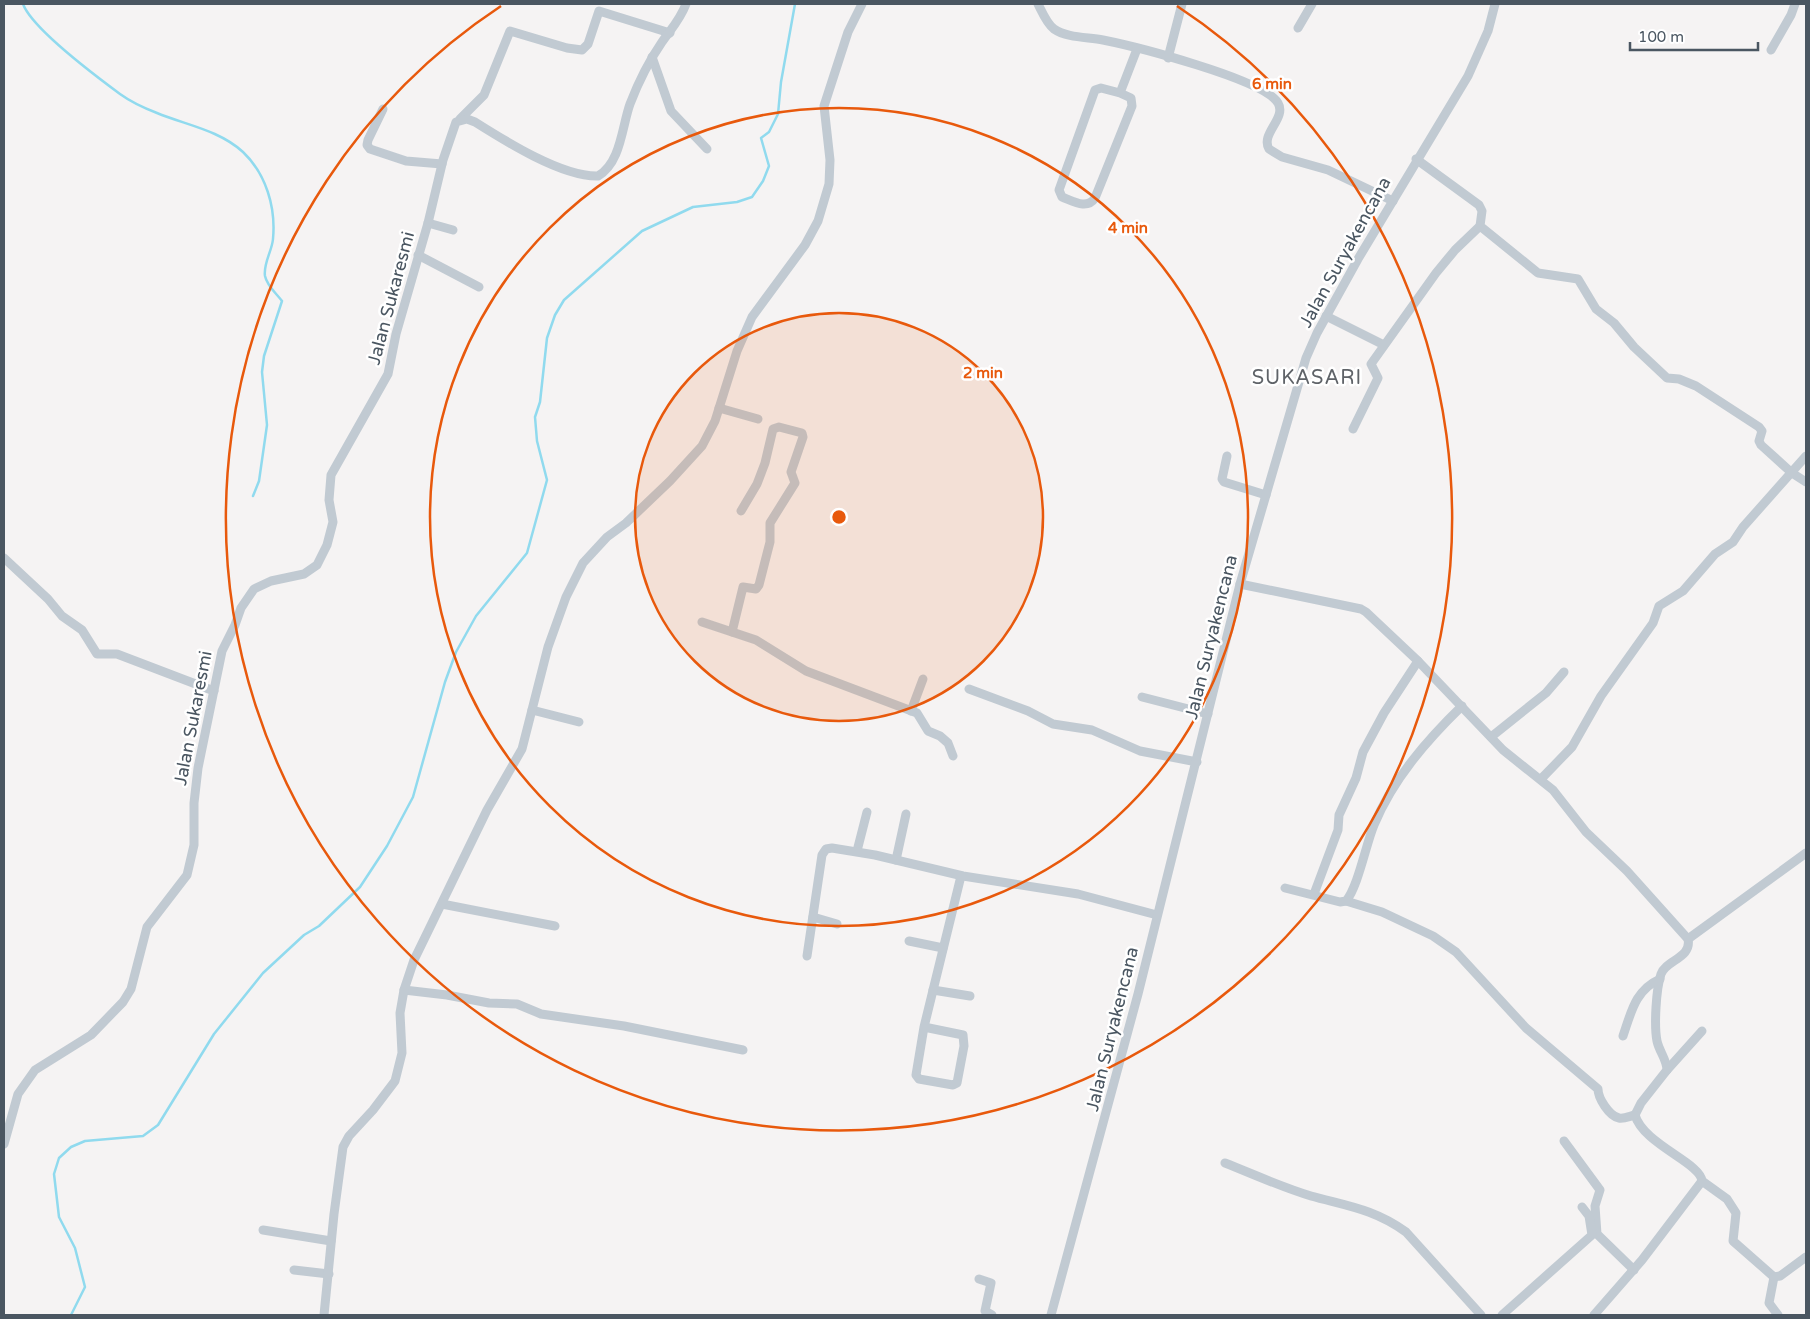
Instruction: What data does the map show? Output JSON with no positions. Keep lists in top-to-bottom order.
{
  "streets": {
    "street": ["Jalan Suryakencana", "Jalan Sukaresmi"]
  },
  "districts": ["SUKASARI"],
  "scale_bar": "100 m",
  "rings": ["6 min", "4 min", "2 min"]
}
